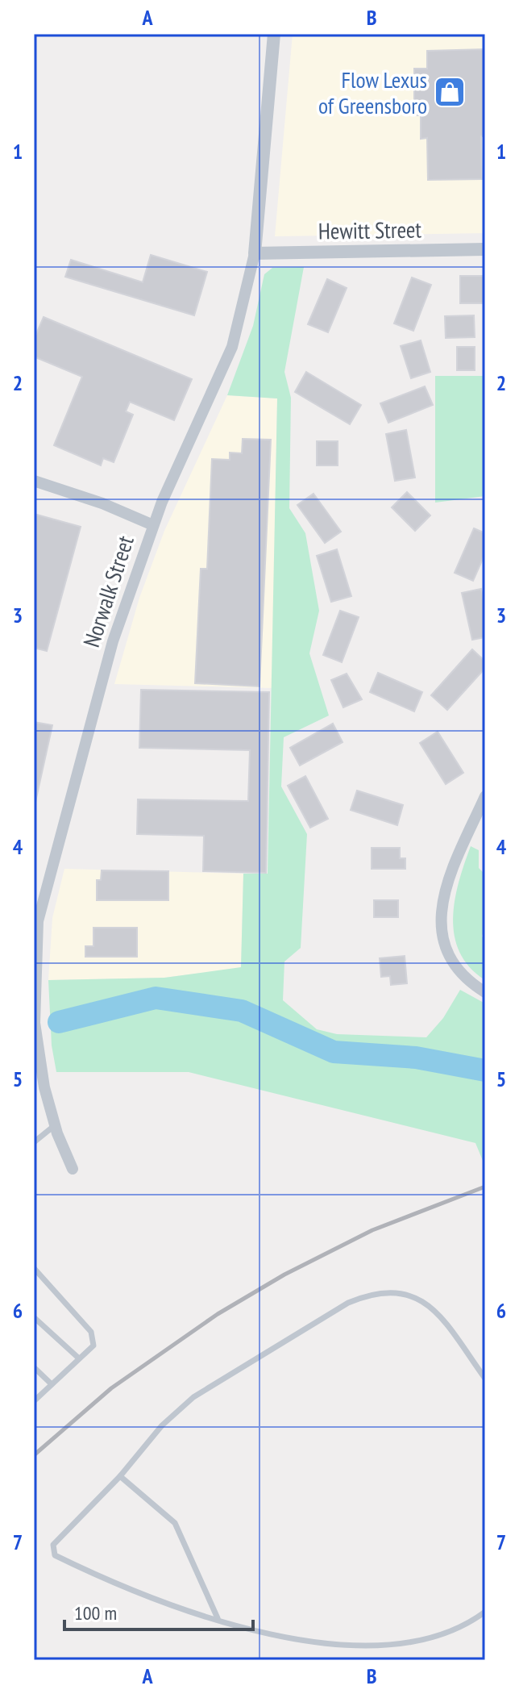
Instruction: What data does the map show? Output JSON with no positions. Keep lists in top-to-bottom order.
{
  "streets": {
    "street": ["Hewitt Street", "Norwalk Street"]
  },
  "crossings": [
    ["Hewitt Street", "Norwalk Street"]
  ],
  "places": {
    "shop": ["Flow Lexus of Greensboro"]
  },
  "scale_bar": "100 m",
  "grid": {
    "columns": ["A", "B"],
    "rows": [
      "1",
      "2",
      "3",
      "4",
      "5",
      "6",
      "7"
    ]
  }
}
